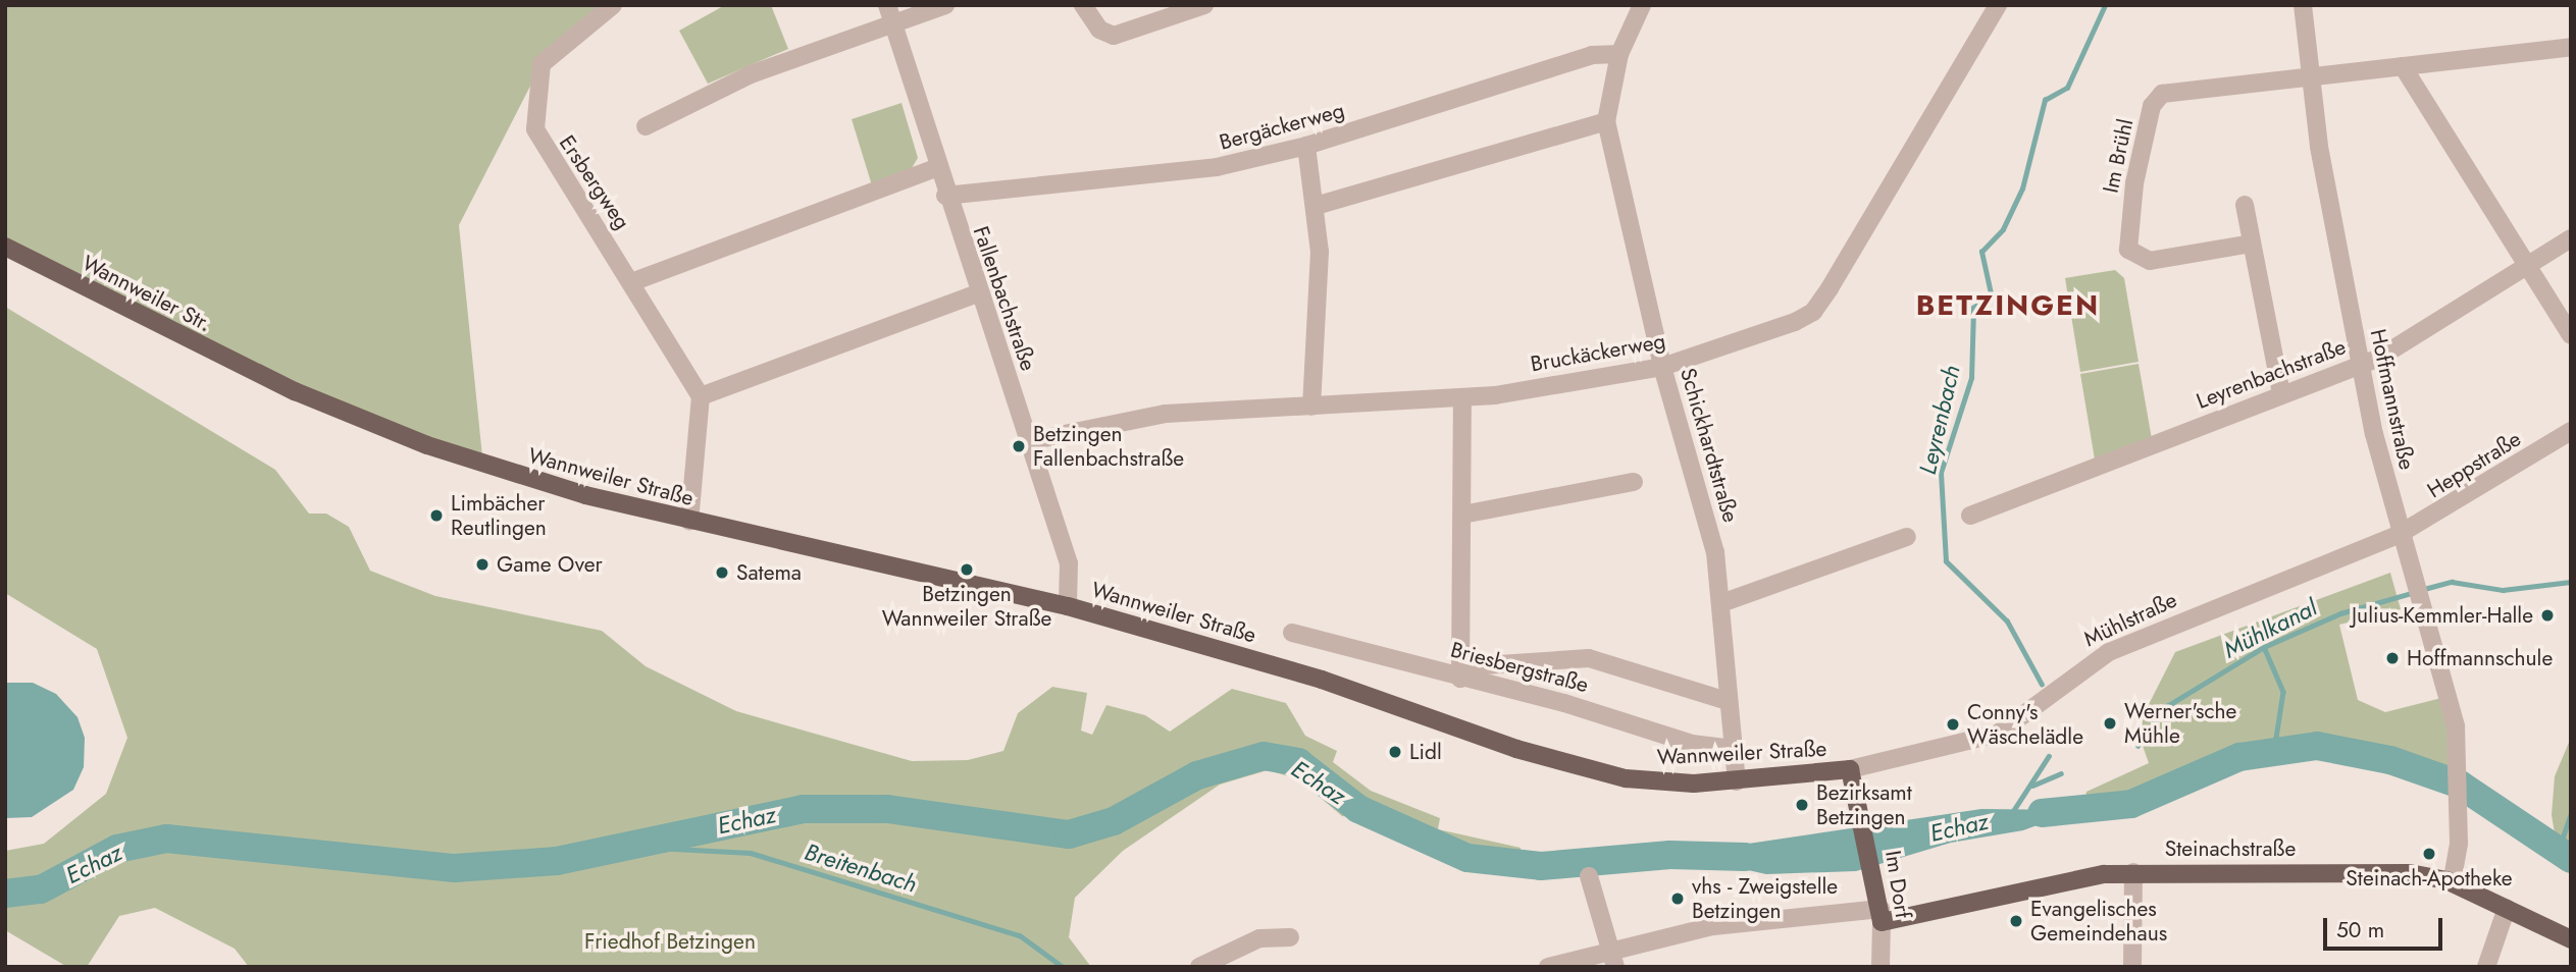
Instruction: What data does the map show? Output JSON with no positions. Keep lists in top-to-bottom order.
{
  "streets": {
    "main road": [
      "Wannweiler Str.",
      "Wannweiler Straße",
      "Steinachstraße",
      "Im Dorf"
    ],
    "street": [
      "Bergäckerweg",
      "Im Brühl",
      "Ersbergweg",
      "Fallenbachstraße",
      "Bruckäckerweg",
      "Leyrenbachstraße",
      "Hoffmannstraße",
      "Schickhardtstraße",
      "Heppstraße",
      "Mühlstraße",
      "Briesbergstraße"
    ]
  },
  "crossings": [
    ["Bergäckerweg", "Fallenbachstraße"],
    ["Bergäckerweg", "Schickhardtstraße"],
    ["Im Brühl", "Hoffmannstraße"],
    ["Wannweiler Str.", "Wannweiler Straße"],
    ["Fallenbachstraße", "Bruckäckerweg"],
    ["Fallenbachstraße", "Wannweiler Straße"],
    ["Bruckäckerweg", "Schickhardtstraße"],
    ["Leyrenbachstraße", "Hoffmannstraße"],
    ["Hoffmannstraße", "Heppstraße"],
    ["Hoffmannstraße", "Mühlstraße"],
    ["Hoffmannstraße", "Steinachstraße"],
    ["Schickhardtstraße", "Wannweiler Straße"],
    ["Schickhardtstraße", "Briesbergstraße"],
    ["Heppstraße", "Mühlstraße"],
    ["Wannweiler Straße", "Mühlstraße"],
    ["Wannweiler Straße", "Im Dorf"],
    ["Mühlstraße", "Im Dorf"],
    ["Steinachstraße", "Im Dorf"]
  ],
  "districts": ["BETZINGEN"],
  "water": [
    "Leyrenbach",
    "Mühlkanal",
    "Echaz",
    "Breitenbach"
  ],
  "parks": ["Friedhof Betzingen"],
  "places": [
    "Betzingen Fallenbachstraße",
    "Limbächer Reutlingen",
    "Game Over",
    "Betzingen Wannweiler Straße",
    "Satema",
    "Julius-Kemmler-Halle",
    "Hoffmannschule",
    "Werner'sche Mühle",
    "Conny's Wäschelädle",
    "Lidl",
    "Bezirksamt Betzingen",
    "Steinach-Apotheke",
    "vhs - Zweigstelle Betzingen",
    "Evangelisches Gemeindehaus"
  ],
  "scale_bar": "50 m"
}
